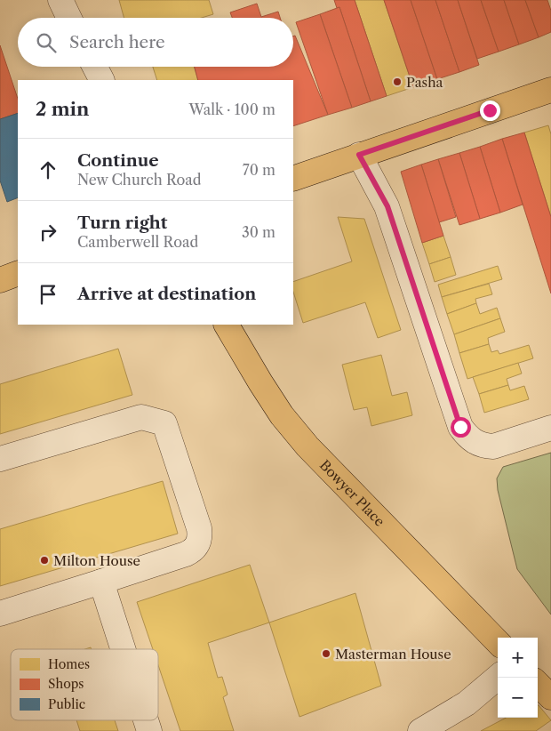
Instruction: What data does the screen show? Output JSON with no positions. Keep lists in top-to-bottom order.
{
  "streets": {
    "main road": ["Bowyer Place"]
  },
  "places": ["Pasha", "Milton House", "Masterman House"],
  "legend": ["Homes", "Shops", "Public"],
  "page": {
    "search": "Search here",
    "heading": ["2 min", "Walk · 100 m"],
    "list": [
      ["Continue", "New Church Road", "70 m"],
      ["Turn right", "Camberwell Road", "30 m"],
      "Arrive at destination"
    ],
    "map_buttons": ["+", "−"]
  }
}
